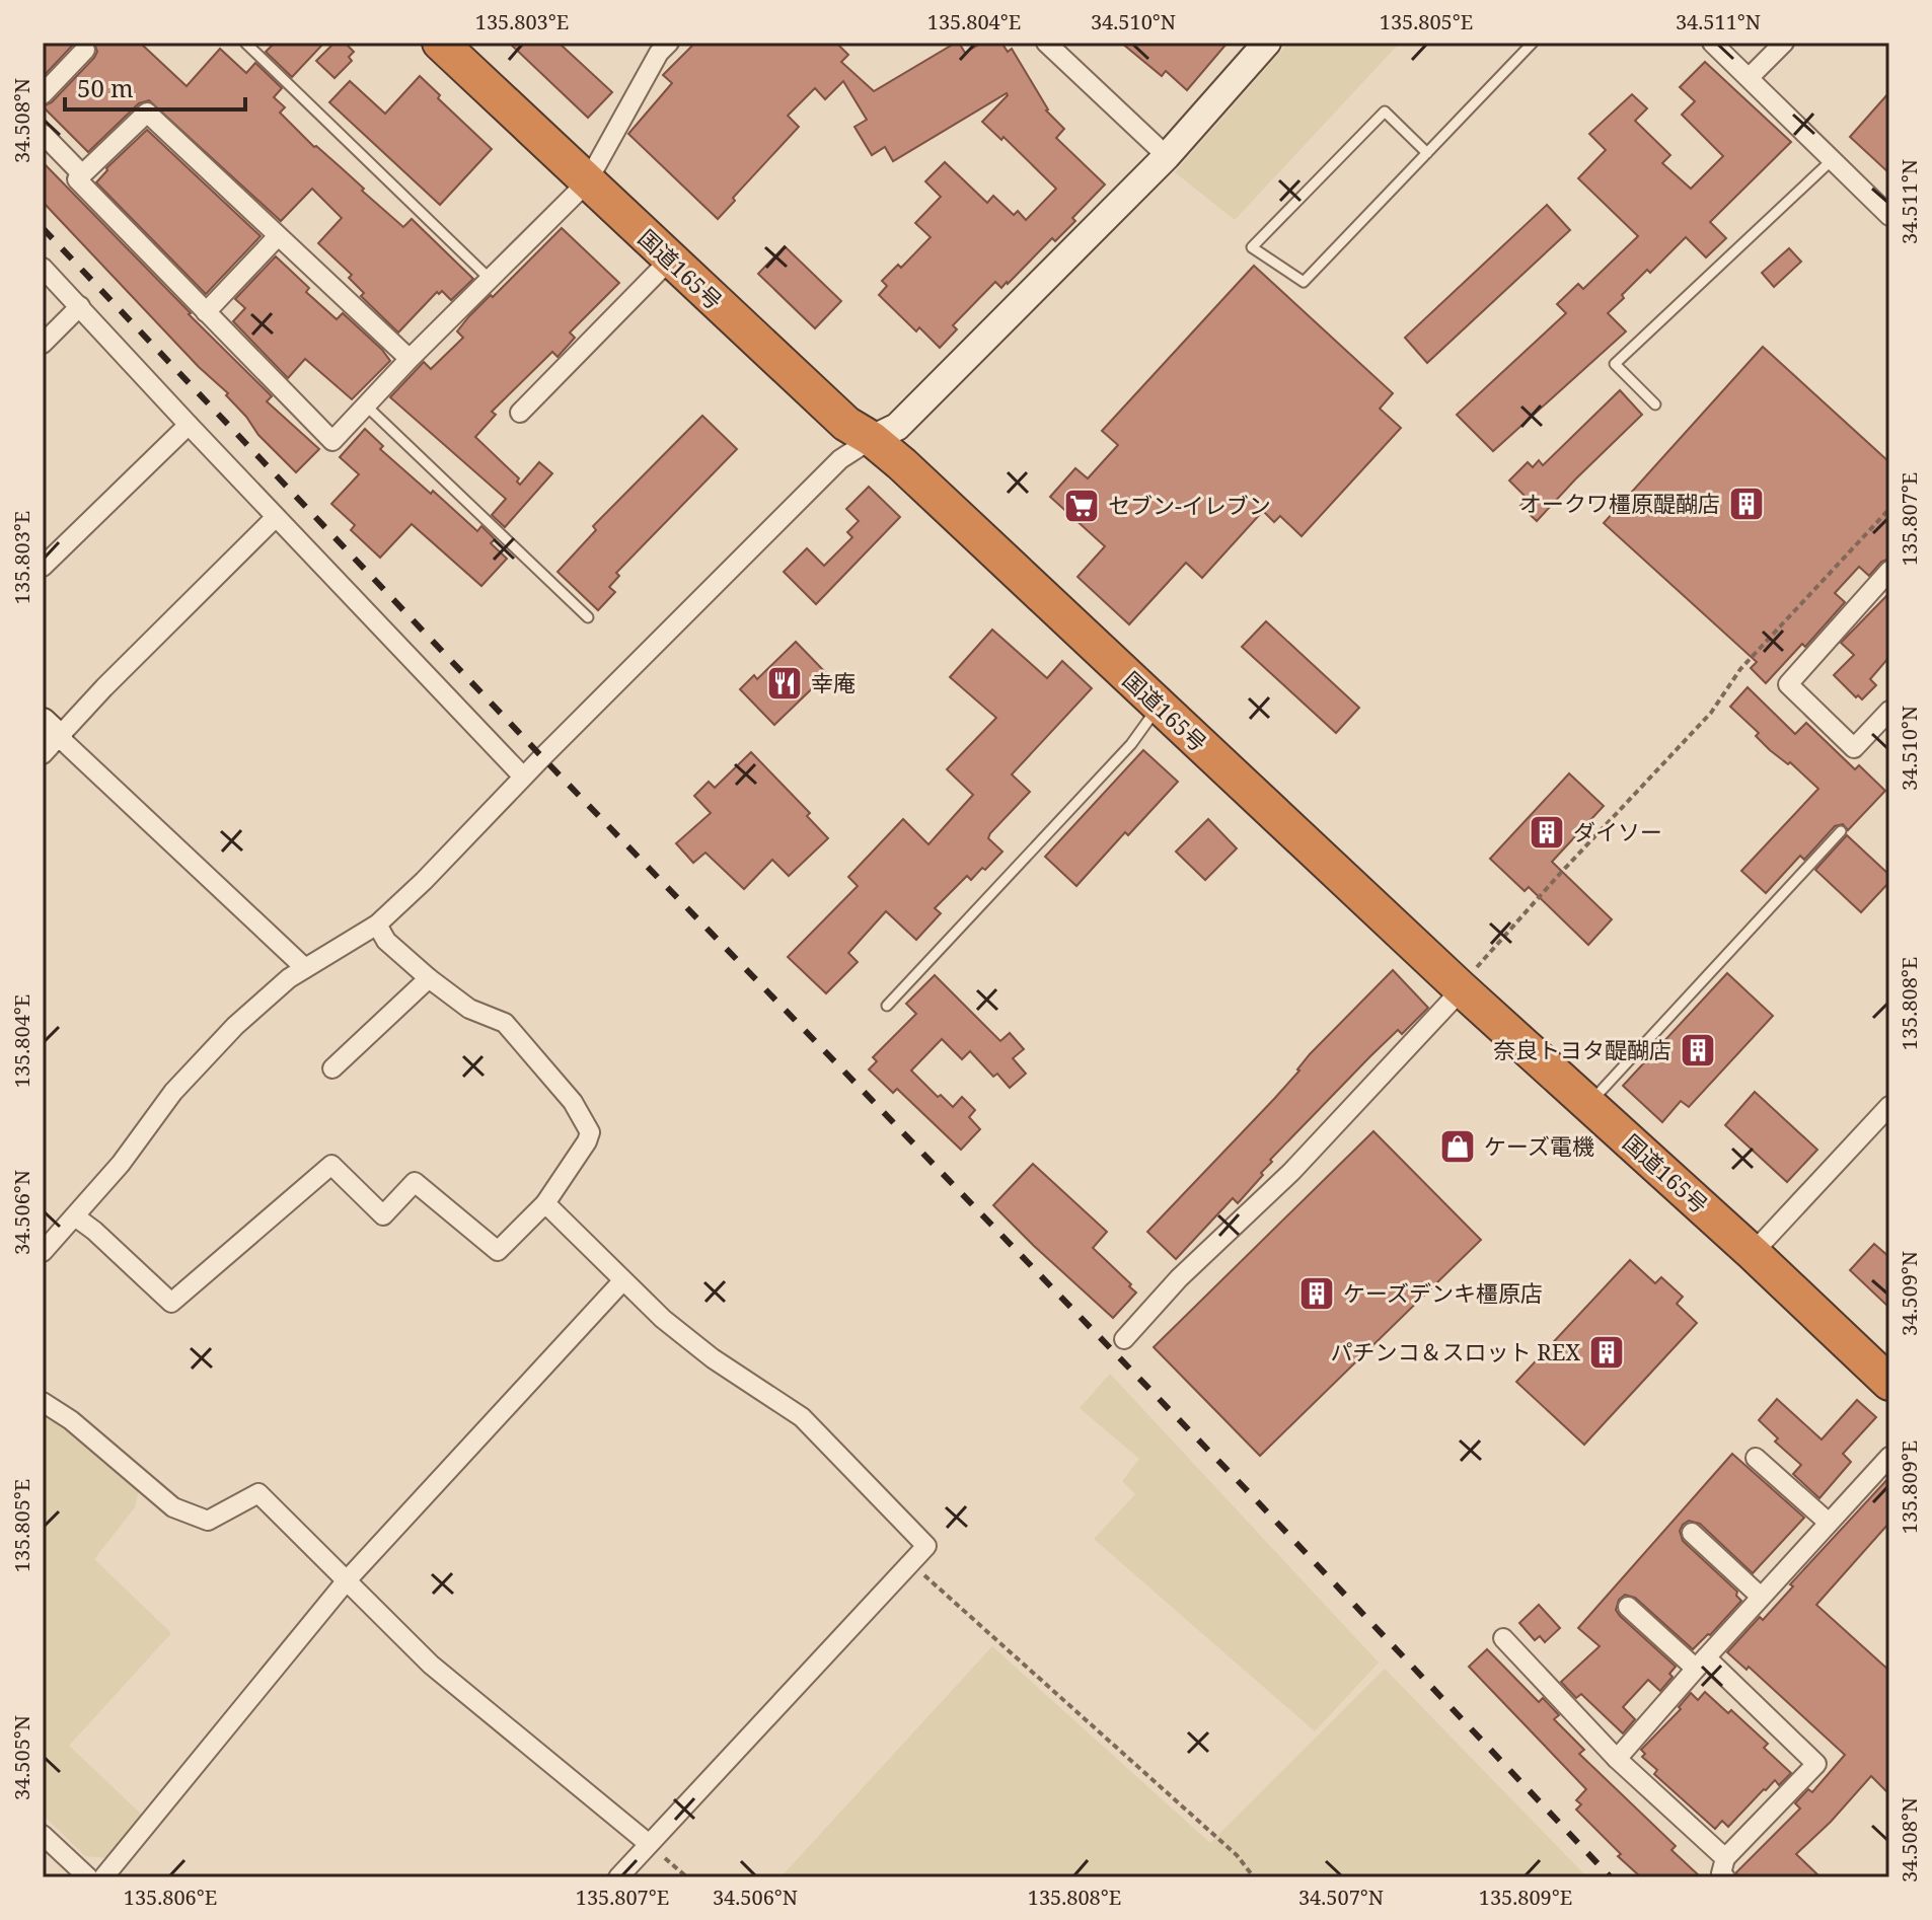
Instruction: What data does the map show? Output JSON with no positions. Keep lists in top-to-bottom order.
{
  "streets": {
    "highway": ["国道165号"]
  },
  "places": {
    "building": [
      "オークワ橿原醍醐店",
      "ダイソー",
      "奈良トヨタ醍醐店",
      "ケーズデンキ橿原店",
      "パチンコ＆スロット REX"
    ],
    "supermarket": ["セブン-イレブン"],
    "restaurant": ["幸庵"],
    "shop": ["ケーズ電機"]
  },
  "scale_bar": "50 m",
  "coordinates": [
    "135.803°E",
    "135.804°E",
    "34.510°N",
    "135.805°E",
    "34.511°N",
    "34.508°N",
    "135.807°E",
    "135.808°E",
    "34.506°N",
    "34.509°N",
    "135.809°E",
    "34.505°N",
    "135.806°E",
    "34.507°N"
  ]
}
